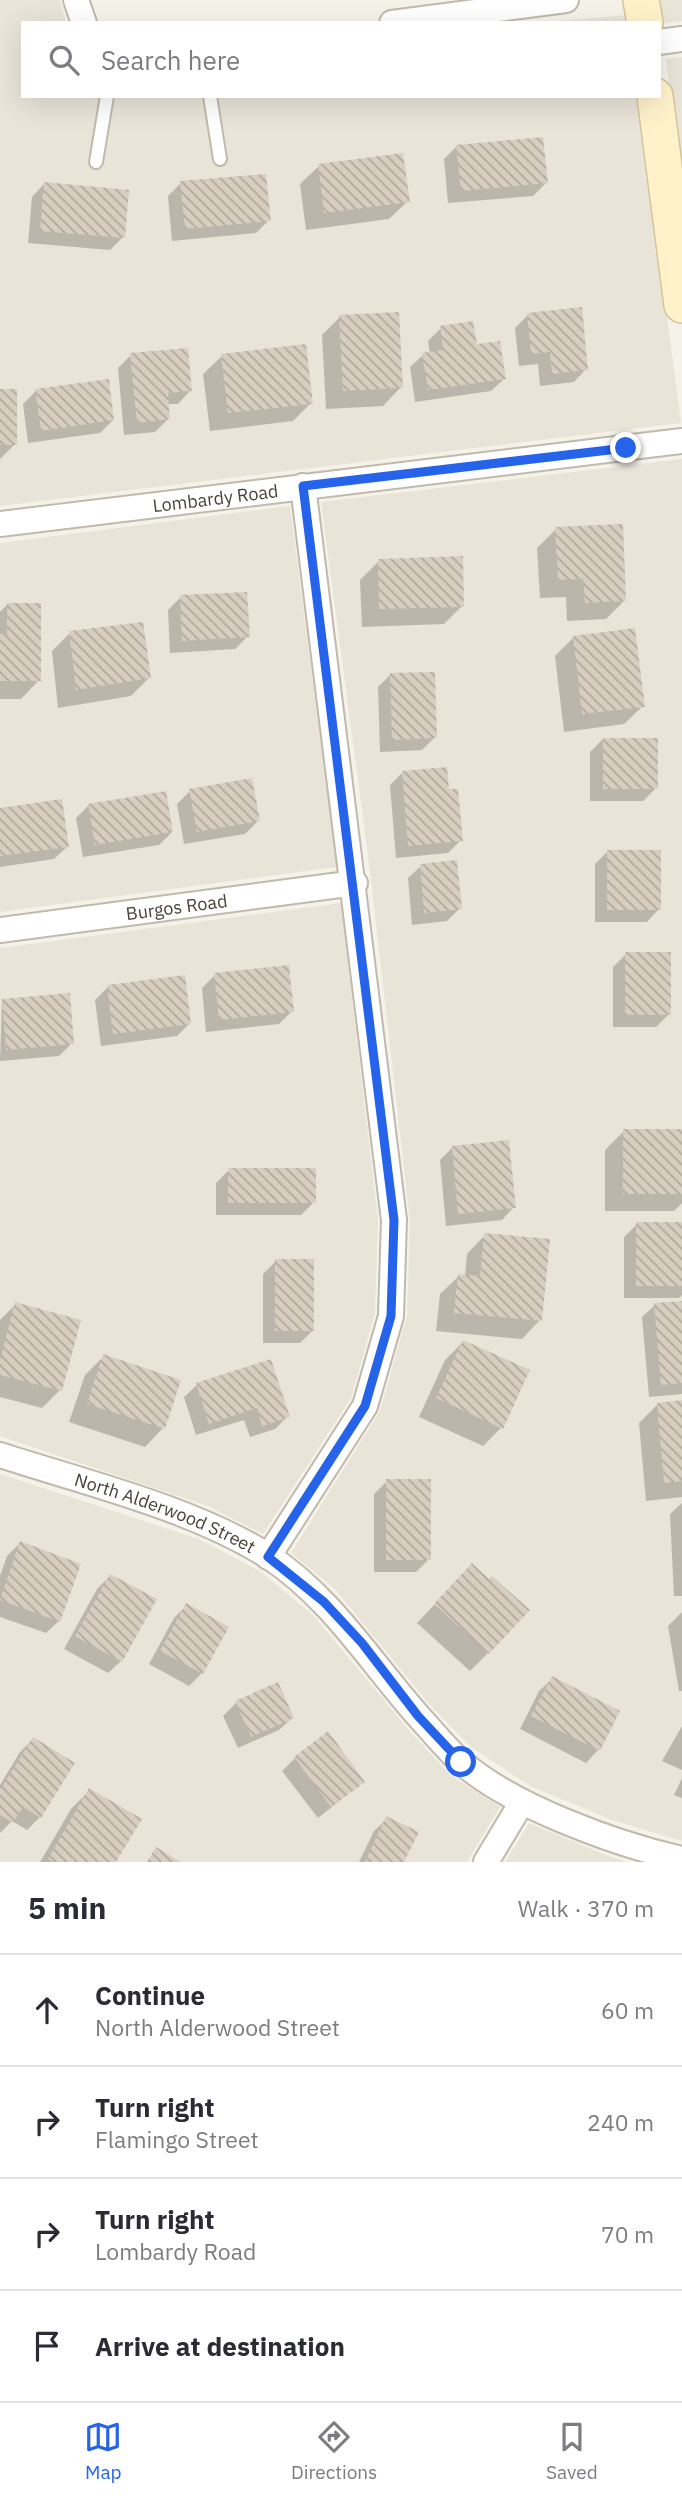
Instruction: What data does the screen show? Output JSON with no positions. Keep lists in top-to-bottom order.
{
  "streets": {
    "street": ["Lombardy Road", "Burgos Road", "North Alderwood Street"]
  },
  "page": {
    "search": "Search here",
    "heading": ["5 min", "Walk · 370 m"],
    "list": [
      ["Continue", "North Alderwood Street", "60 m"],
      ["Turn right", "Flamingo Street", "240 m"],
      ["Turn right", "Lombardy Road", "70 m"],
      "Arrive at destination"
    ],
    "nav": ["Map", "Directions", "Saved"]
  }
}
